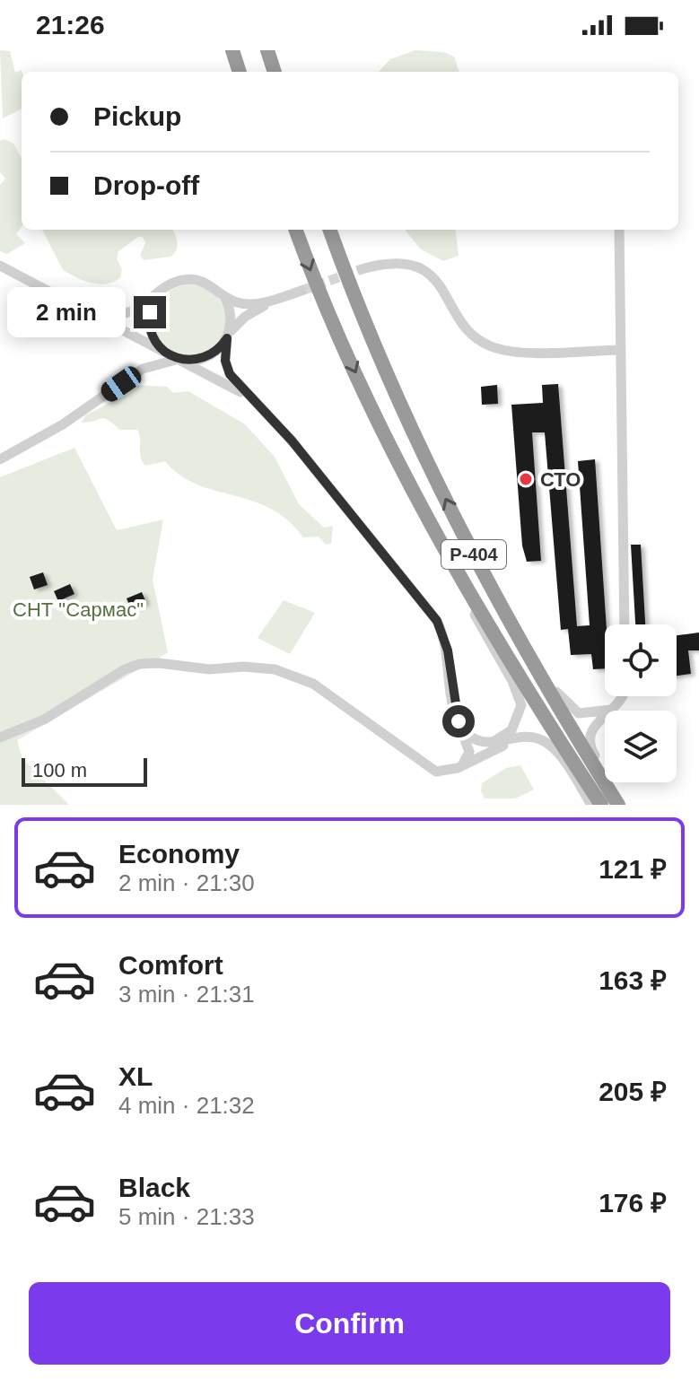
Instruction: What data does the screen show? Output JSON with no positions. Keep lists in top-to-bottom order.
{
  "streets": {
    "highway": ["Р-404"]
  },
  "parks": ["СНТ \"Сармас\""],
  "places": ["СТО"],
  "scale_bar": "100 m",
  "page": {
    "status": "21:26",
    "banner": ["Pickup", "Drop-off"],
    "bubble": "2 min",
    "scale": "100 m",
    "list": [
      {
        "name": "Economy",
        "note": "2 min · 21:30",
        "value": "121 ₽"
      },
      {
        "name": "Comfort",
        "note": "3 min · 21:31",
        "value": "163 ₽"
      },
      {
        "name": "XL",
        "note": "4 min · 21:32",
        "value": "205 ₽"
      },
      {
        "name": "Black",
        "note": "5 min · 21:33",
        "value": "176 ₽"
      }
    ],
    "buttons": "Confirm"
  }
}
